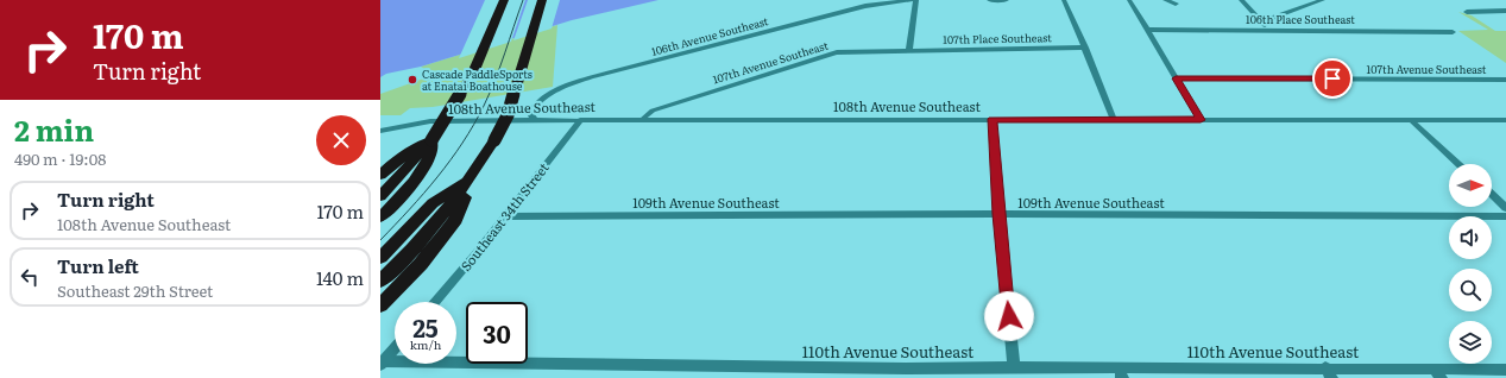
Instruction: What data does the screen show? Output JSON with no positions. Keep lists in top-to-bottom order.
{
  "streets": {
    "street": [
      "106th Place Southeast",
      "106th Avenue Southeast",
      "107th Place Southeast",
      "107th Avenue Southeast",
      "108th Avenue Southeast",
      "109th Avenue Southeast",
      "Southeast 34th Street",
      "110th Avenue Southeast"
    ]
  },
  "crossings": [
    ["106th Avenue Southeast", "108th Avenue Southeast"],
    ["107th Place Southeast", "107th Avenue Southeast"],
    ["107th Avenue Southeast", "108th Avenue Southeast"],
    ["108th Avenue Southeast", "Southeast 34th Street"],
    ["109th Avenue Southeast", "Southeast 34th Street"]
  ],
  "places": ["Cascade PaddleSports at Enatai Boathouse"],
  "north": "right",
  "page": {
    "turn": ["170 m", "Turn right"],
    "heading": ["2 min", "490 m · 19:08"],
    "list": [
      {
        "name": "Turn right",
        "note": "108th Avenue Southeast",
        "value": "170 m"
      },
      {
        "name": "Turn left",
        "note": "Southeast 29th Street",
        "value": "140 m"
      }
    ],
    "speed": "25 km/h",
    "limit": "30"
  }
}
